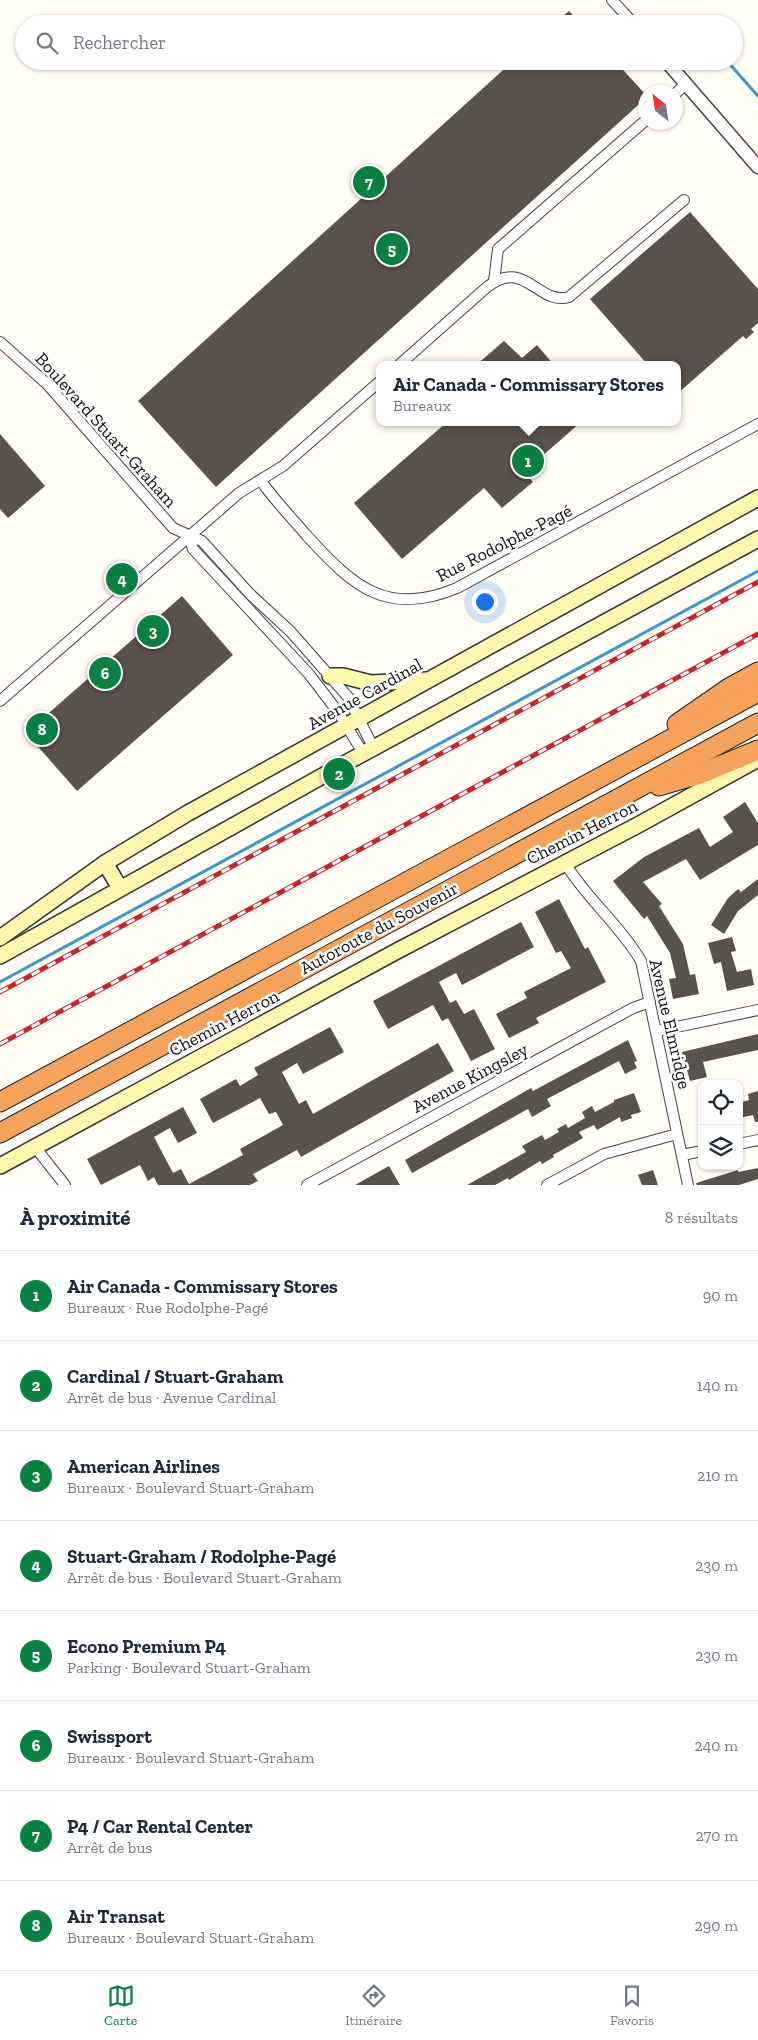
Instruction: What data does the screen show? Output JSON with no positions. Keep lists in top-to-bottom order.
{
  "streets": {
    "highway": ["Autoroute du Souvenir"],
    "main road": ["Avenue Cardinal", "Chemin Herron"],
    "street": [
      "Boulevard Stuart-Graham",
      "Rue Rodolphe-Pagé",
      "Avenue Elmridge",
      "Avenue Kingsley"
    ]
  },
  "crossings": [
    ["Boulevard Stuart-Graham", "Avenue Cardinal"],
    ["Chemin Herron", "Avenue Elmridge"],
    ["Avenue Elmridge", "Avenue Kingsley"]
  ],
  "north": "top left",
  "page": {
    "search": "Rechercher",
    "pins": [
      "7",
      "5",
      "1",
      "4",
      "3",
      "6",
      "8",
      "2"
    ],
    "popup": ["Air Canada - Commissary Stores", "Bureaux"],
    "heading": ["À proximité", "8 résultats"],
    "list": [
      {
        "mark": "1",
        "name": "Air Canada - Commissary Stores",
        "note": "Bureaux · Rue Rodolphe-Pagé",
        "value": "90 m"
      },
      {
        "mark": "2",
        "name": "Cardinal / Stuart-Graham",
        "note": "Arrêt de bus · Avenue Cardinal",
        "value": "140 m"
      },
      {
        "mark": "3",
        "name": "American Airlines",
        "note": "Bureaux · Boulevard Stuart-Graham",
        "value": "210 m"
      },
      {
        "mark": "4",
        "name": "Stuart-Graham / Rodolphe-Pagé",
        "note": "Arrêt de bus · Boulevard Stuart-Graham",
        "value": "230 m"
      },
      {
        "mark": "5",
        "name": "Econo Premium P4",
        "note": "Parking · Boulevard Stuart-Graham",
        "value": "230 m"
      },
      {
        "mark": "6",
        "name": "Swissport",
        "note": "Bureaux · Boulevard Stuart-Graham",
        "value": "240 m"
      },
      {
        "mark": "7",
        "name": "P4 / Car Rental Center",
        "note": "Arrêt de bus",
        "value": "270 m"
      },
      {
        "mark": "8",
        "name": "Air Transat",
        "note": "Bureaux · Boulevard Stuart-Graham",
        "value": "290 m"
      }
    ],
    "nav": ["Carte", "Itinéraire", "Favoris"]
  }
}
